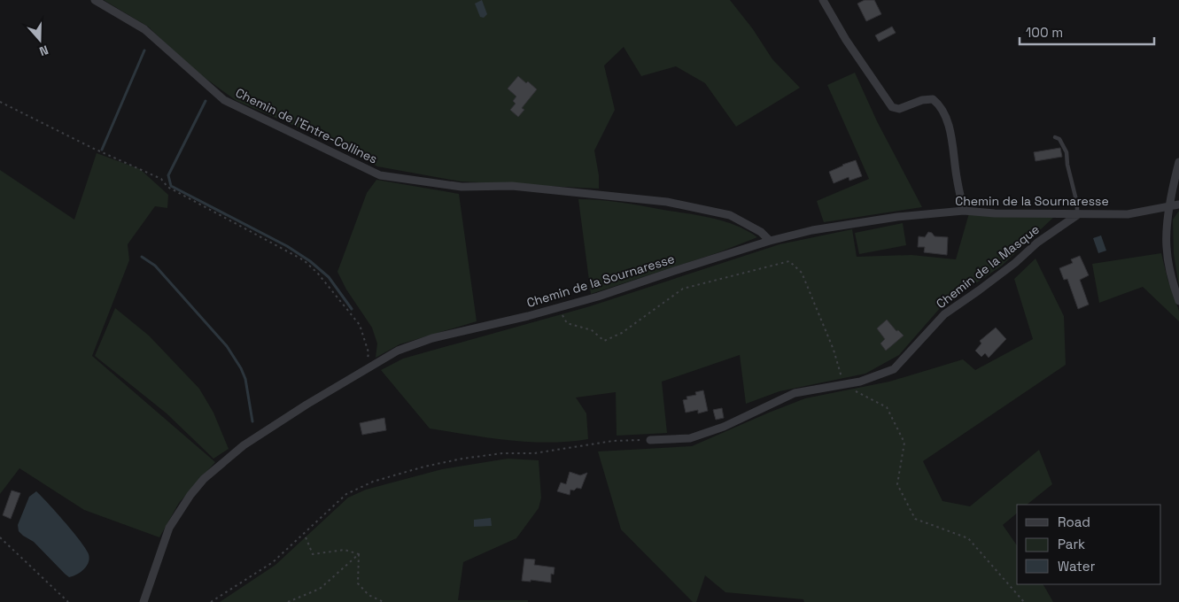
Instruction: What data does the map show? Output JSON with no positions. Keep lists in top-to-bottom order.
{
  "streets": {
    "street": ["Chemin de l'Entre-Collines", "Chemin de la Sournaresse", "Chemin de la Masque"]
  },
  "crossings": [
    ["Chemin de l'Entre-Collines", "Chemin de la Sournaresse"],
    ["Chemin de la Sournaresse", "Chemin de la Masque"]
  ],
  "legend": ["Road", "Park", "Water"],
  "scale_bar": "100 m",
  "north": "bottom"
}
